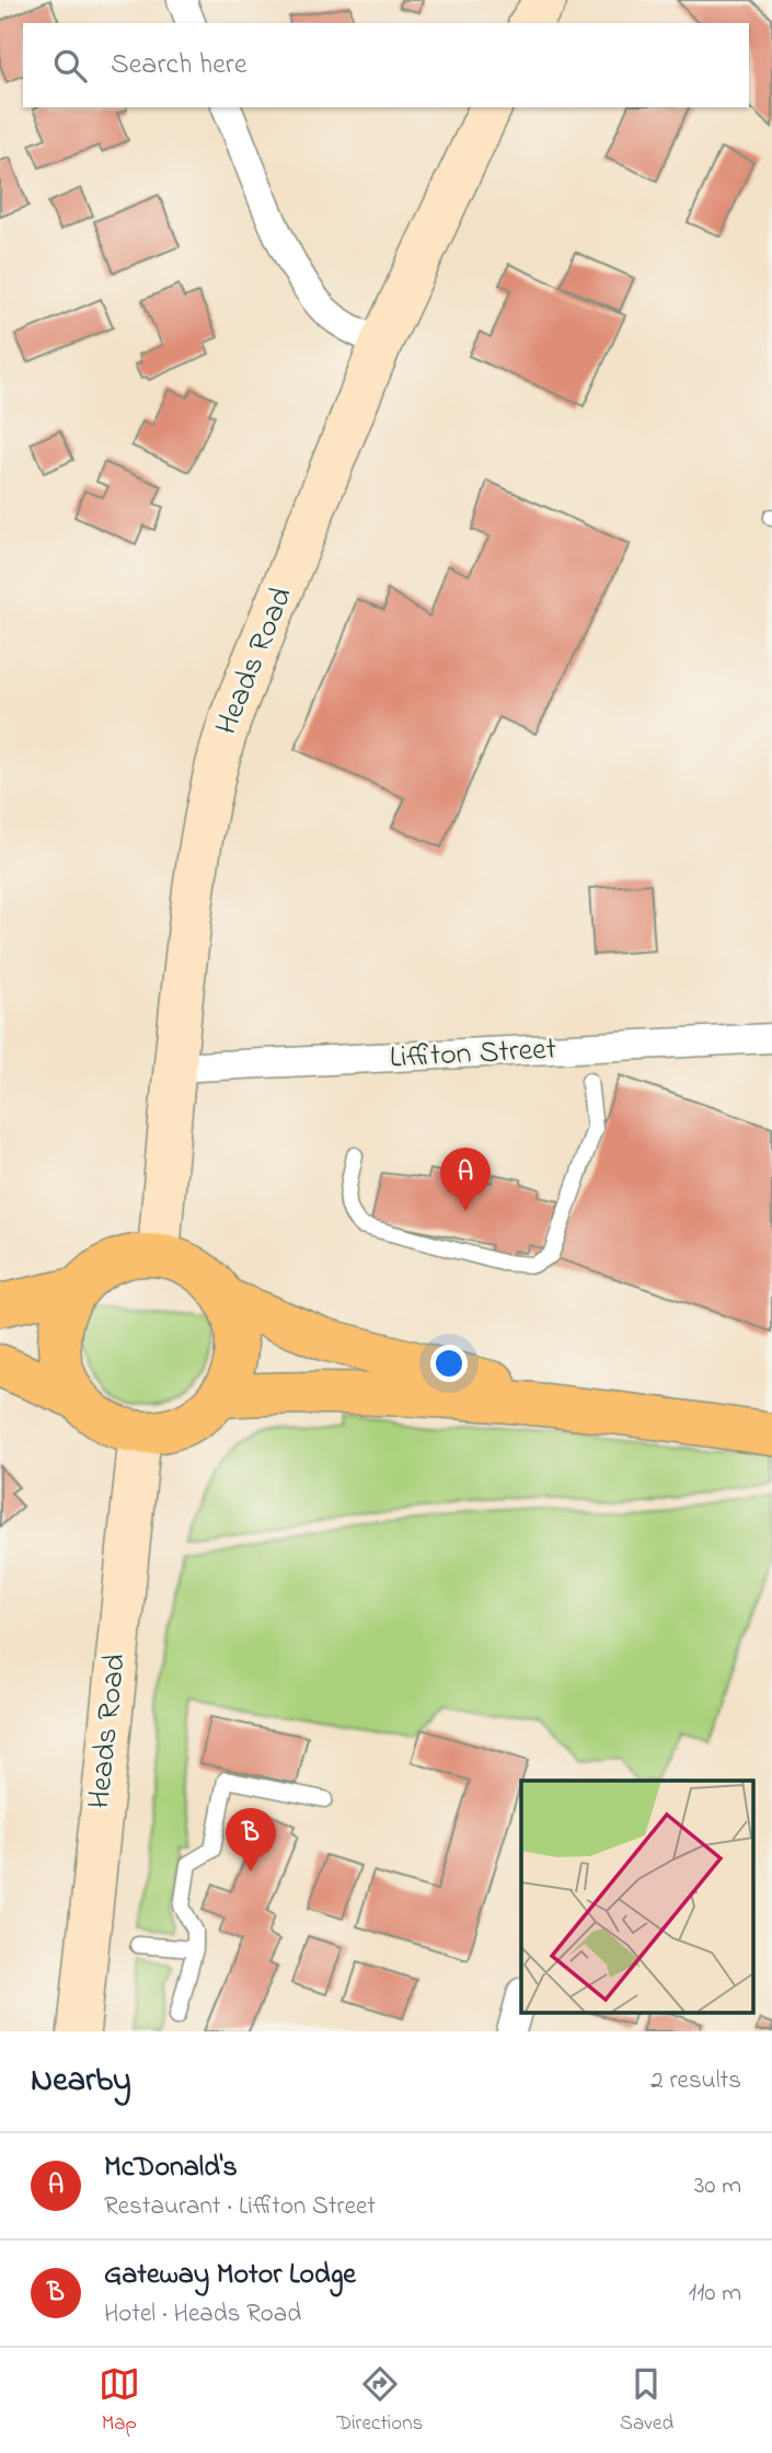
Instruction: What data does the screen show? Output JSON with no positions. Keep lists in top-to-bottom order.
{
  "streets": {
    "main road": ["Heads Road"],
    "street": ["Liffiton Street"]
  },
  "crossings": [
    ["Heads Road", "Liffiton Street"]
  ],
  "page": {
    "search": "Search here",
    "pins": ["A", "B"],
    "heading": ["Nearby", "2 results"],
    "list": [
      {
        "mark": "A",
        "name": "McDonald's",
        "note": "Restaurant · Liffiton Street",
        "value": "30 m"
      },
      {
        "mark": "B",
        "name": "Gateway Motor Lodge",
        "note": "Hotel · Heads Road",
        "value": "110 m"
      }
    ],
    "nav": ["Map", "Directions", "Saved"]
  }
}
